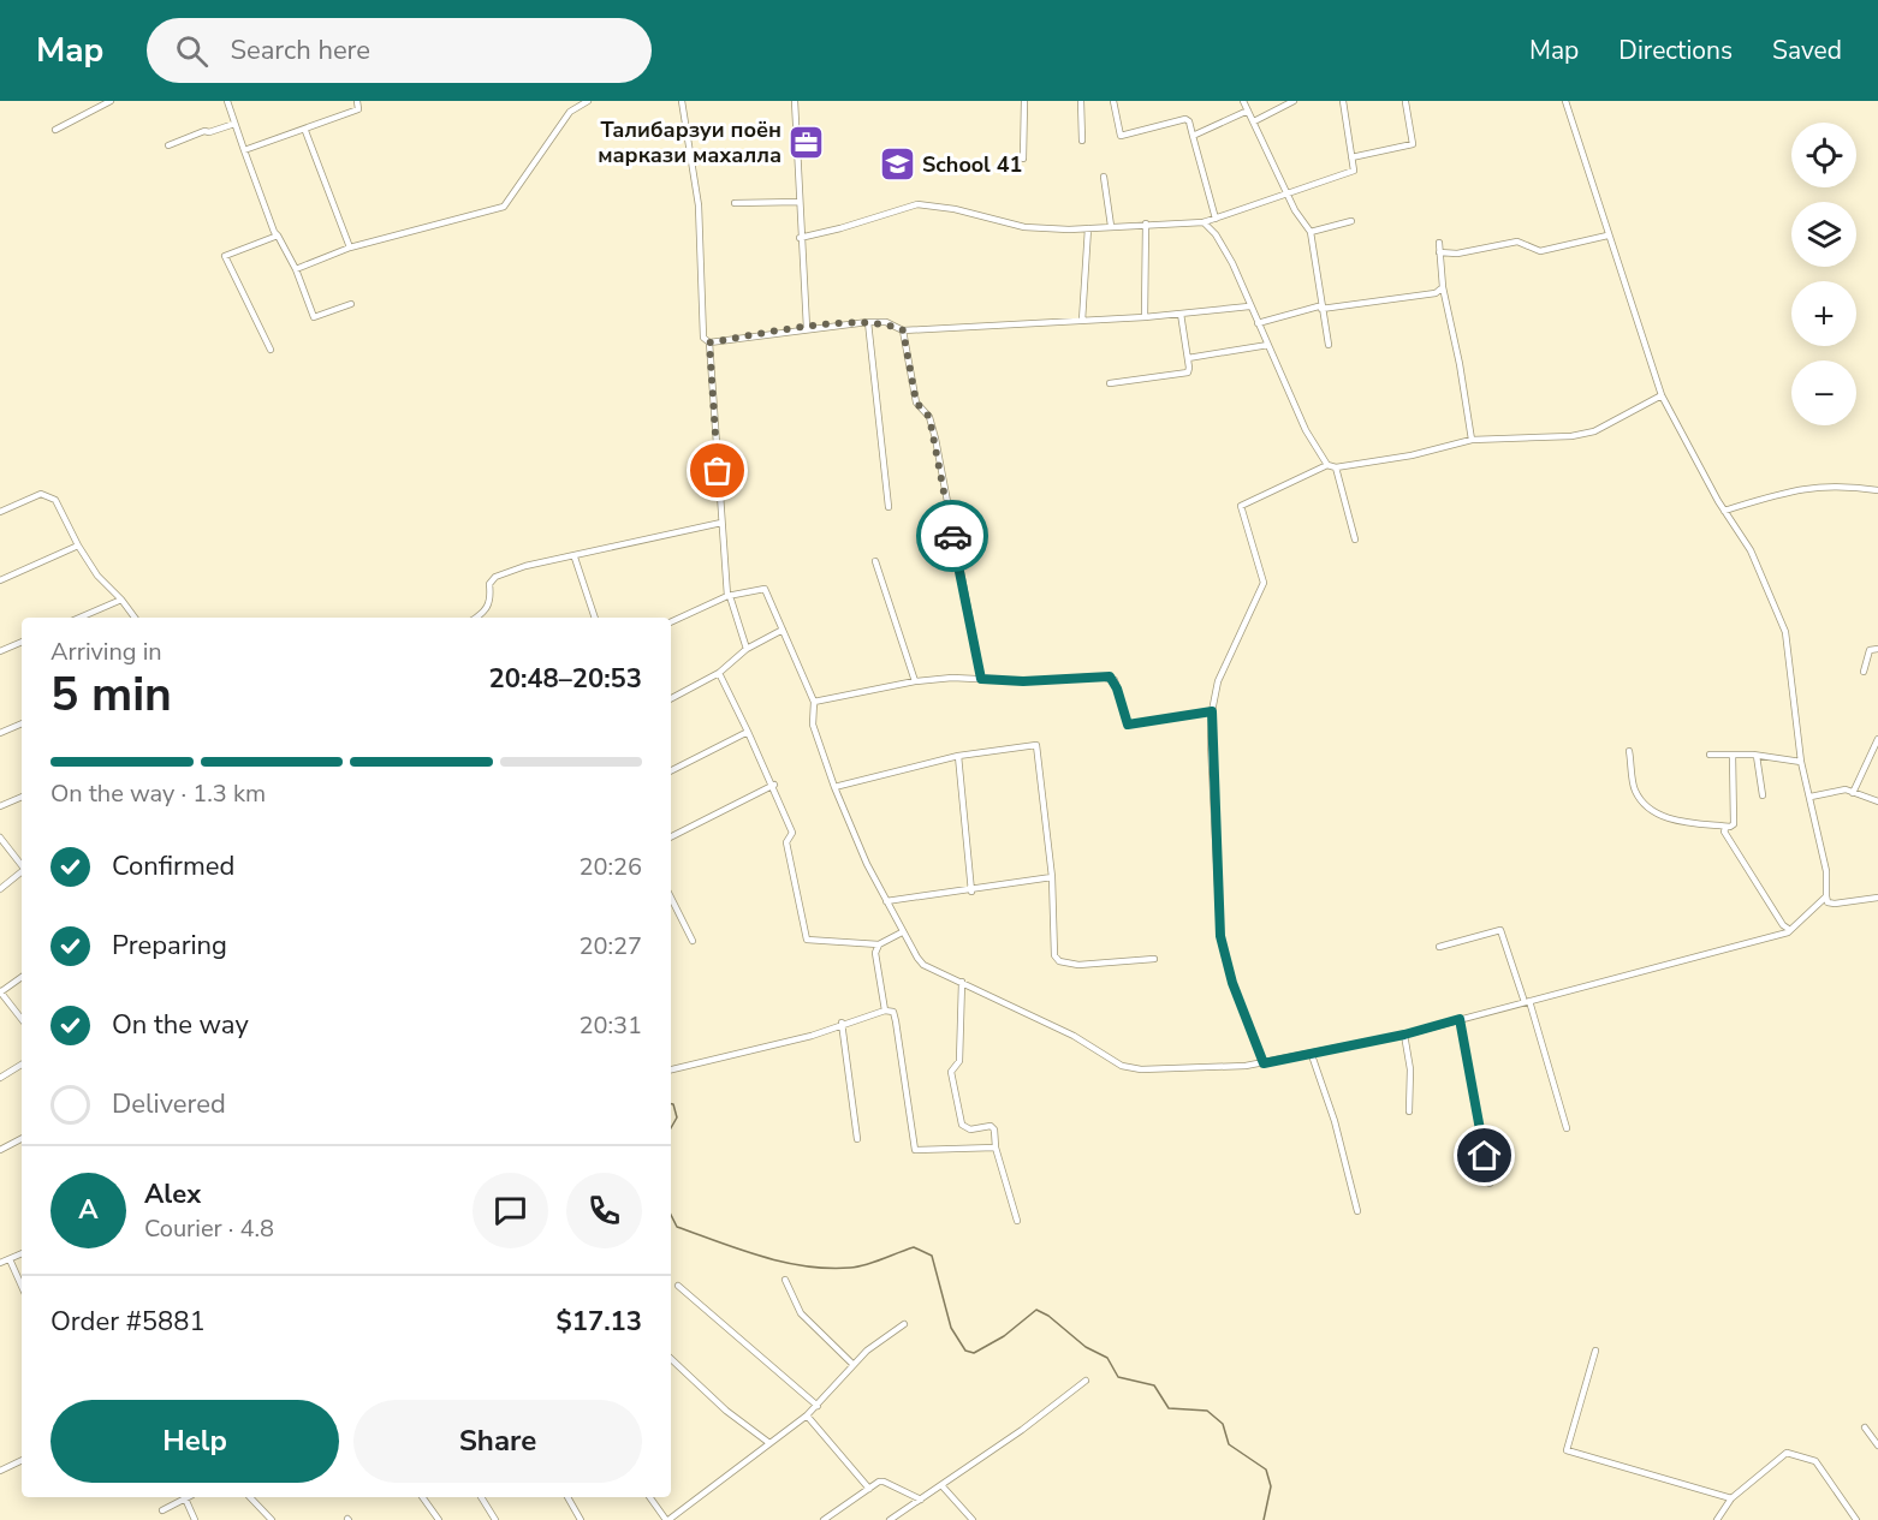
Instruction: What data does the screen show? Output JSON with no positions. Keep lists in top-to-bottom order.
{
  "places": {
    "office": ["Талибарзуи поён маркази махалла"],
    "school or university": ["School 41"]
  },
  "page": {
    "header": "Map",
    "search": "Search here",
    "nav": ["Map", "Directions", "Saved"],
    "map_buttons": ["+", "−"],
    "heading": ["5 min", "Arriving in", "20:48–20:53"],
    "panel": [
      "Alex",
      "Courier · 4.8",
      "Order #5881",
      "$17.13"
    ],
    "bar": "On the way · 1.3 km",
    "list": [
      ["Confirmed", "20:26"],
      ["Preparing", "20:27"],
      ["On the way", "20:31"],
      "Delivered"
    ],
    "round": "A",
    "buttons": ["Help", "Share"]
  }
}
